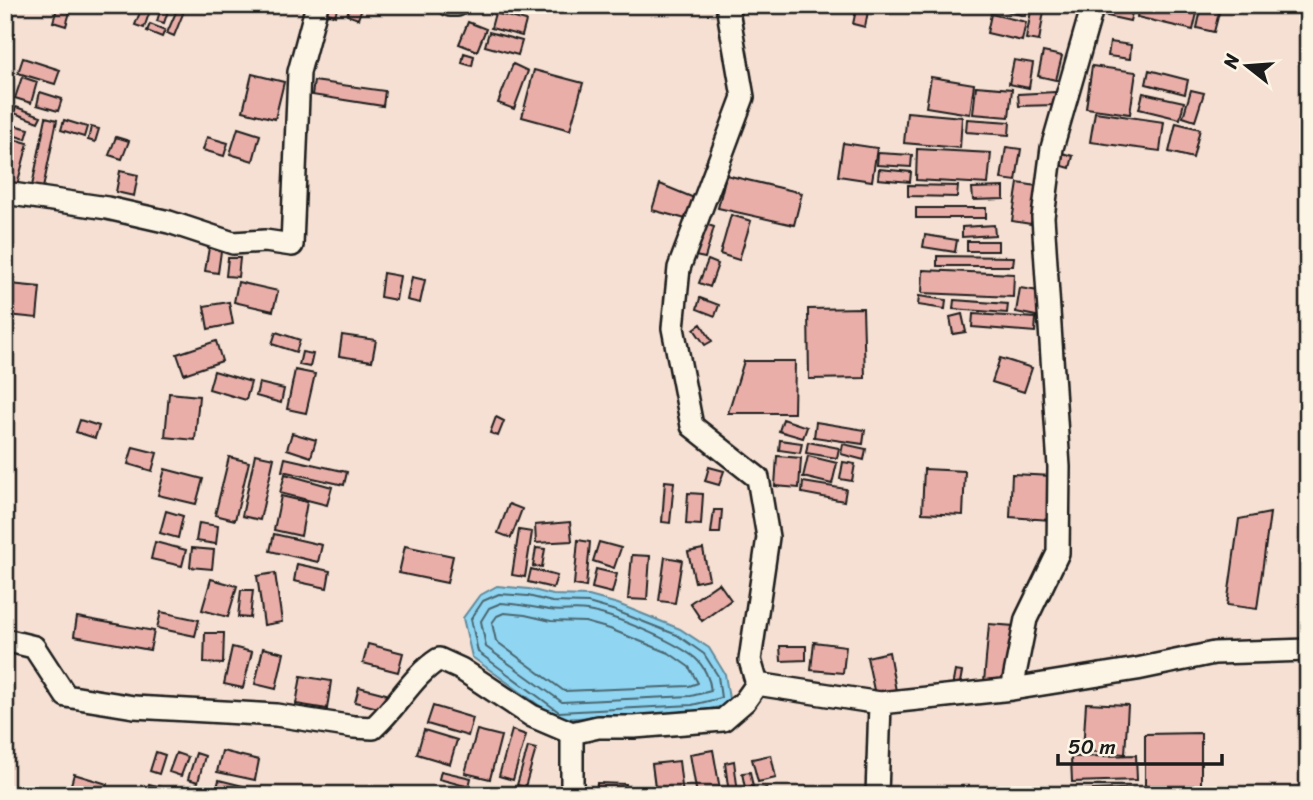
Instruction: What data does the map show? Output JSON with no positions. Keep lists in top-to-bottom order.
{
  "scale_bar": "50 m",
  "north": "left"
}
